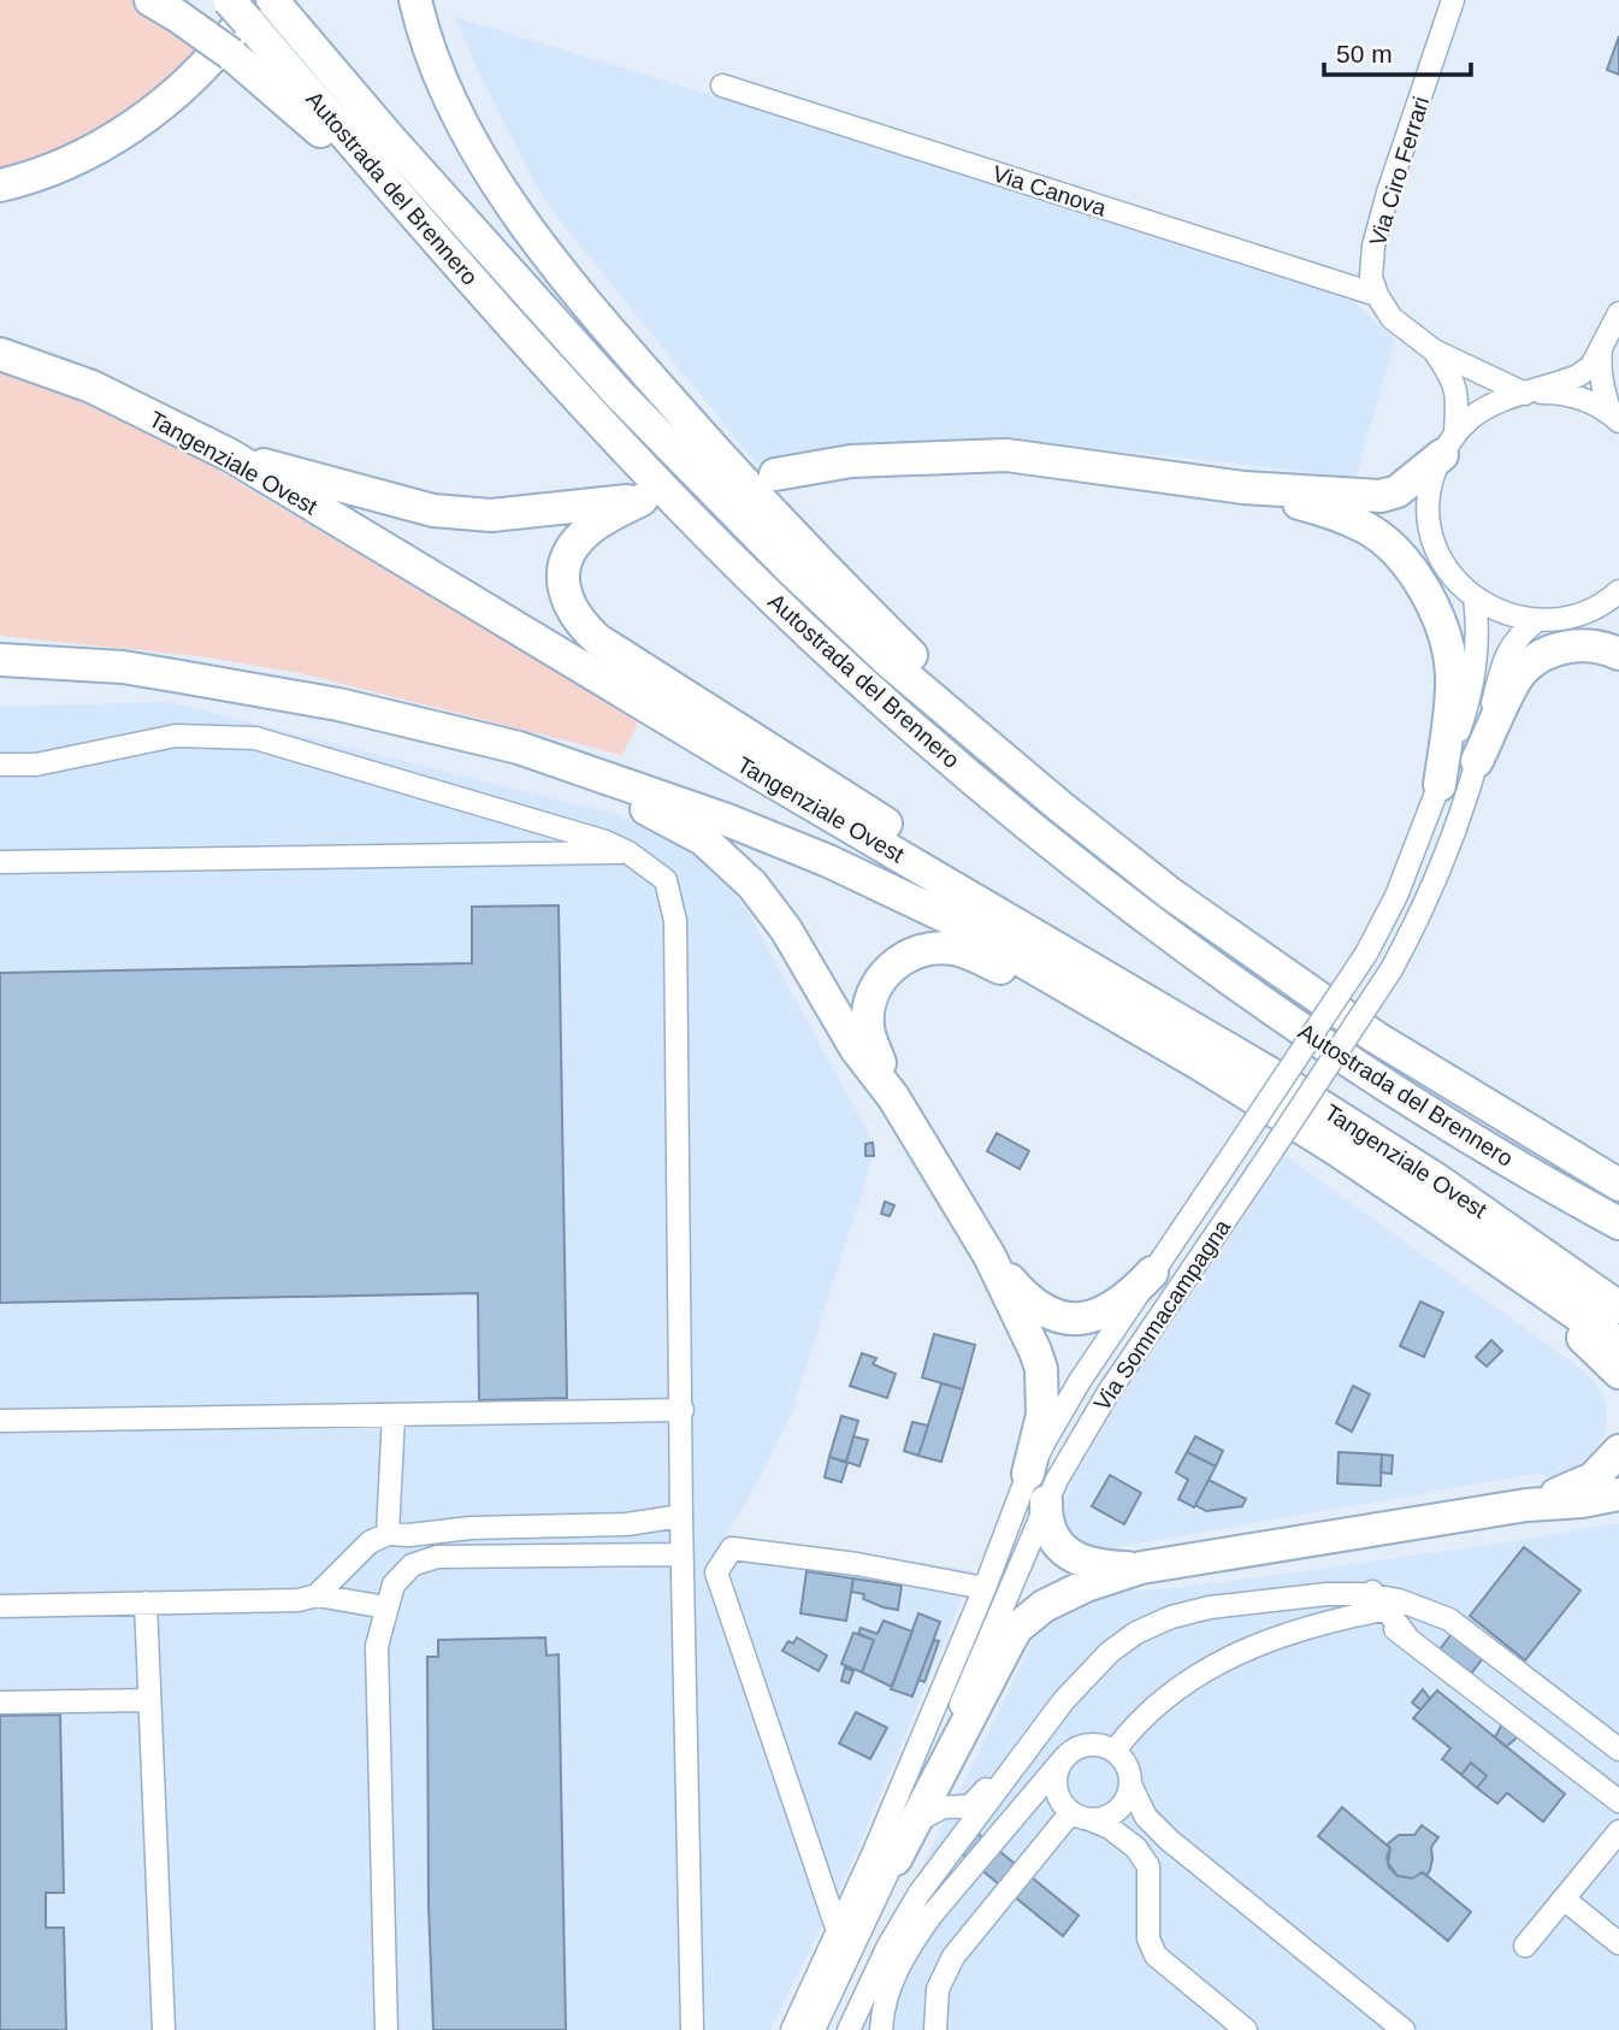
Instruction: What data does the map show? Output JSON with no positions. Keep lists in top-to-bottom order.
{
  "streets": {
    "highway": ["Autostrada del Brennero", "Tangenziale Ovest"],
    "street": ["Via Ciro Ferrari", "Via Canova", "Via Sommacampagna"]
  },
  "crossings": [
    ["Via Ciro Ferrari", "Via Canova"]
  ],
  "scale_bar": "50 m"
}
